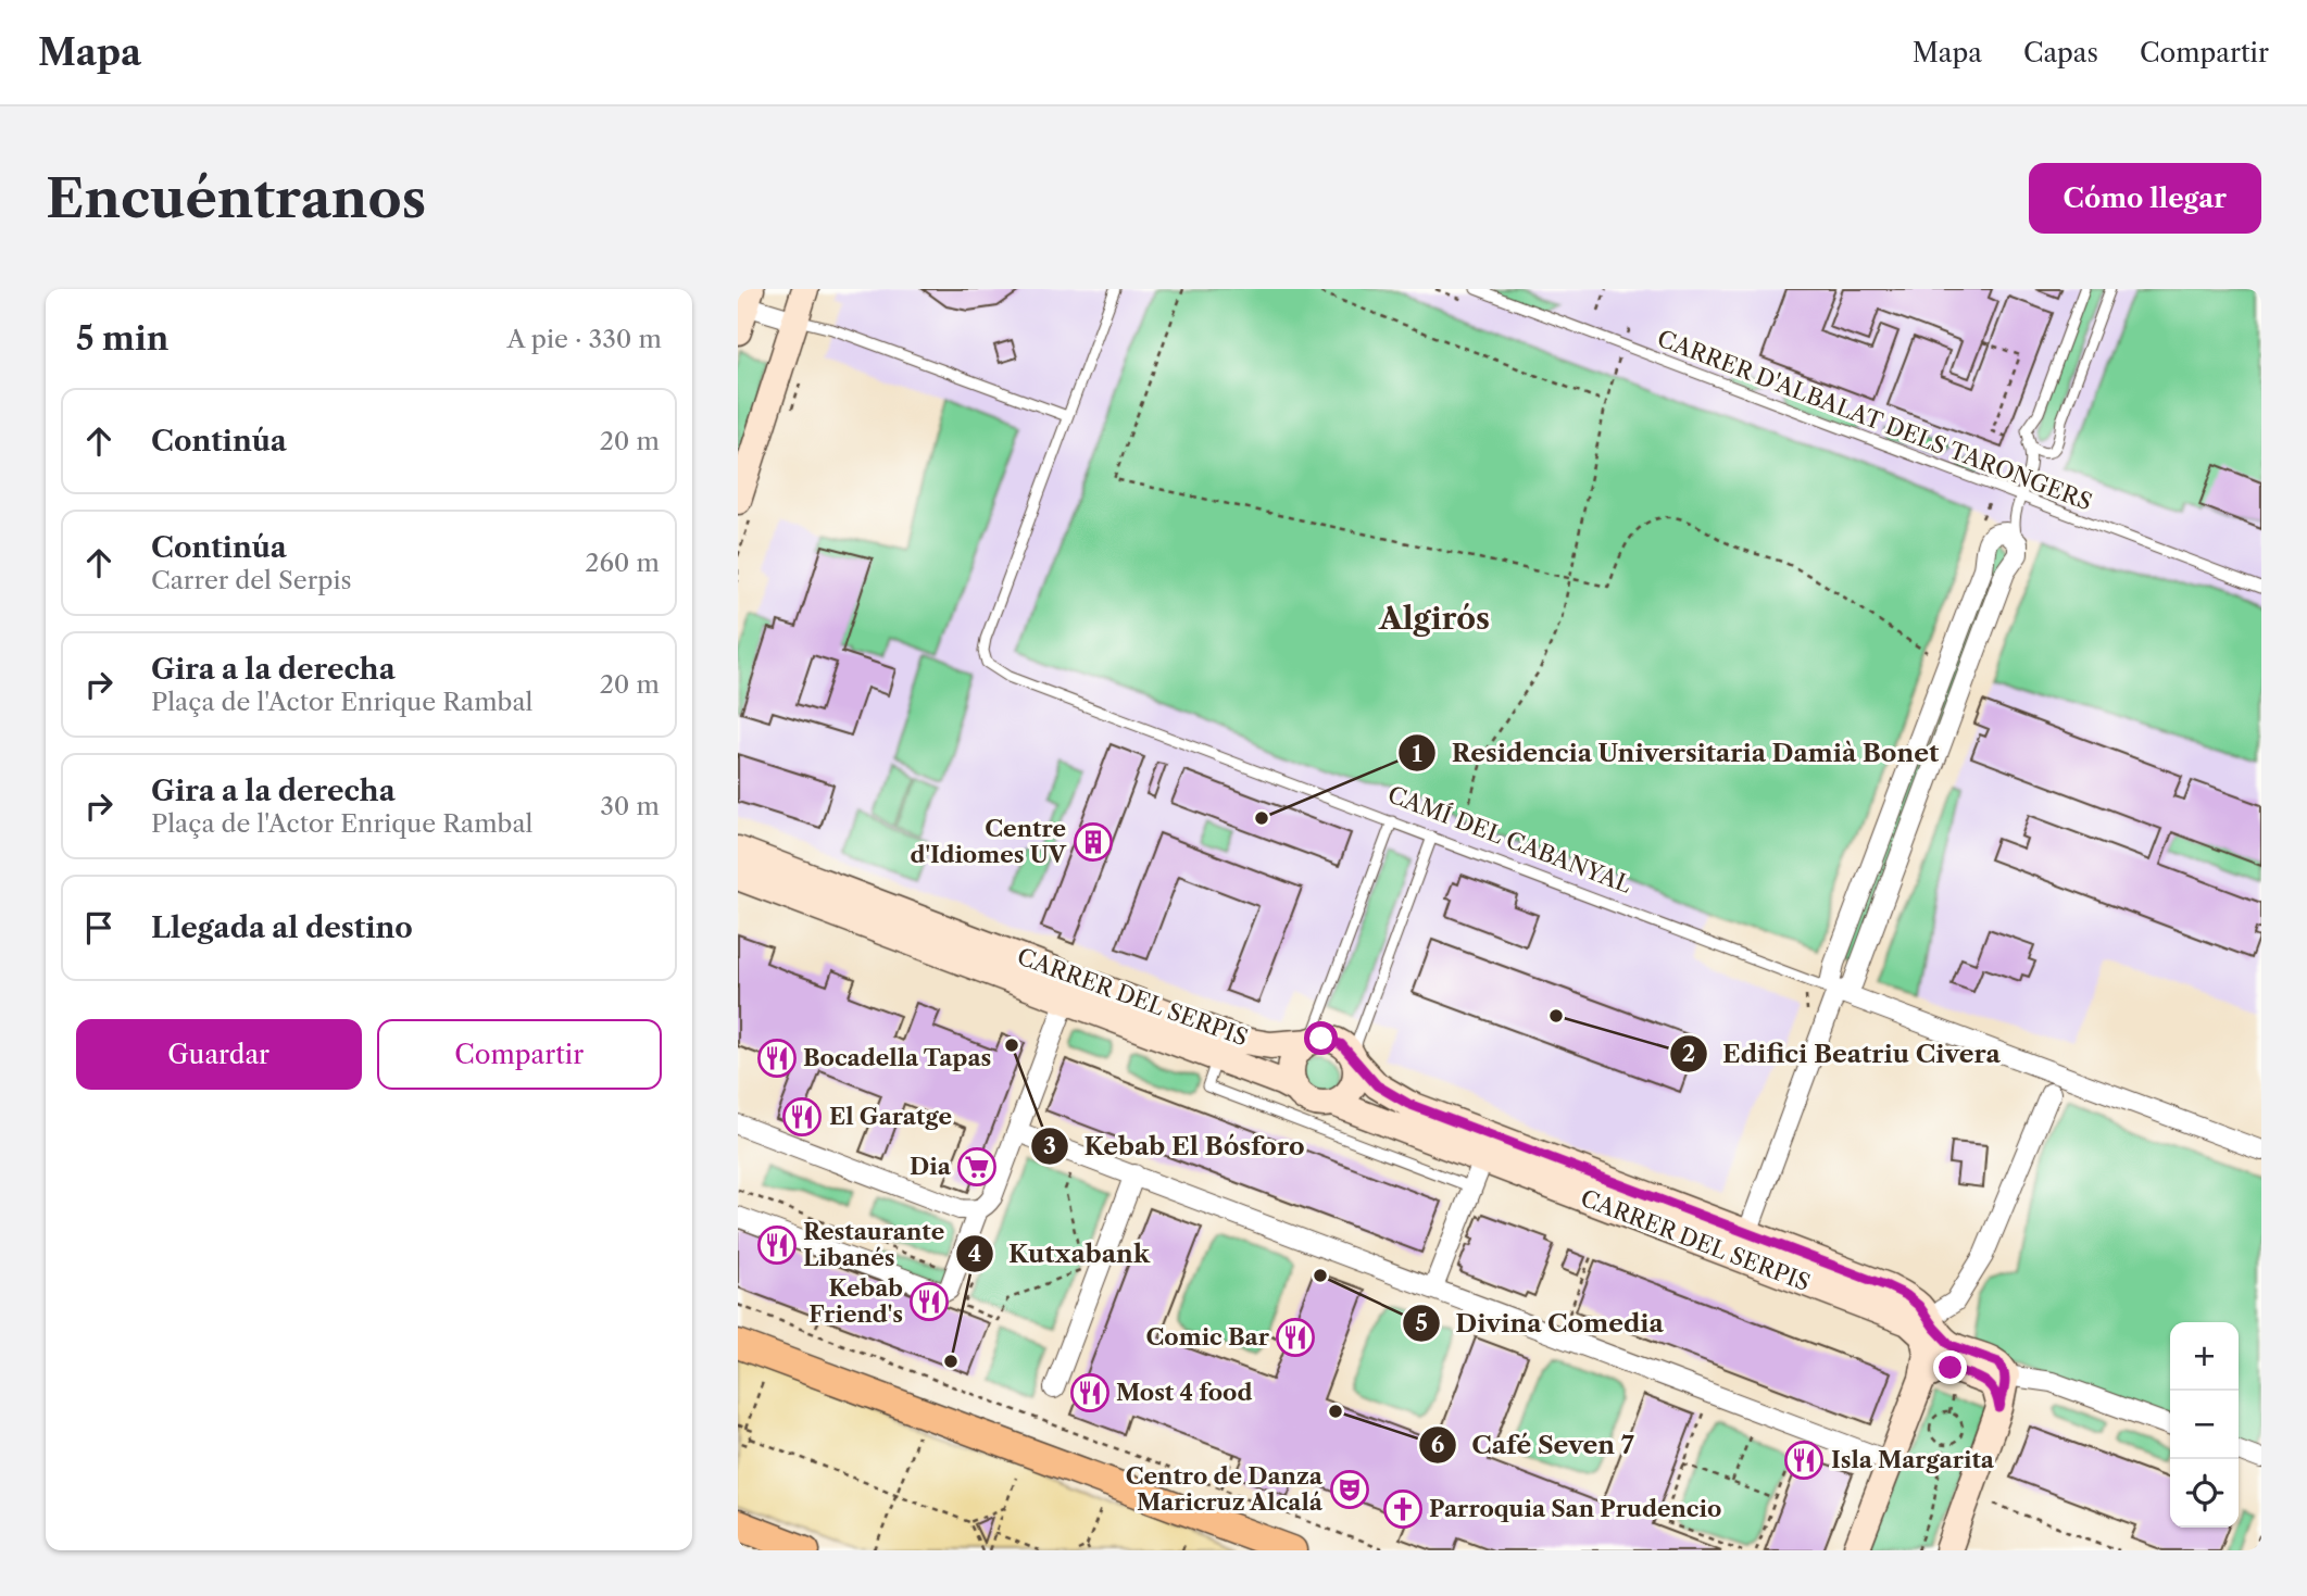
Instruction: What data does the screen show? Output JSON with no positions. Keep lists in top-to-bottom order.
{
  "streets": {
    "street": ["CAMÍ DEL CABANYAL", "CARRER DEL SERPIS"],
    "lane": ["CARRER D'ALBALAT DELS TARONGERS"]
  },
  "districts": ["Algirós"],
  "places": {
    "other": [
      "Residencia Universitaria Damià Bonet",
      "Edifici Beatriu Civera",
      "Kebab El Bósforo",
      "Divina Comedia",
      "Kutxabank",
      "Café Seven 7"
    ],
    "building": ["Centre d'Idiomes UV"],
    "restaurant": [
      "Bocadella Tapas",
      "El Garatge",
      "Restaurante Libanés",
      "Kebab Friend's",
      "Comic Bar",
      "Most 4 food",
      "Isla Margarita"
    ],
    "supermarket": ["Dia"],
    "theatre": ["Centro de Danza Maricruz Alcalá"],
    "church": ["Parroquia San Prudencio"]
  },
  "page": {
    "header": "Mapa",
    "nav": ["Mapa", "Capas", "Compartir"],
    "buttons": [
      "Cómo llegar",
      ["Guardar", "Compartir"]
    ],
    "title": "Encuéntranos",
    "heading": ["5 min", "A pie · 330 m"],
    "list": [
      ["Continúa", "20 m"],
      ["Continúa", "Carrer del Serpis", "260 m"],
      ["Gira a la derecha", "Plaça de l'Actor Enrique Rambal", "20 m"],
      ["Gira a la derecha", "Plaça de l'Actor Enrique Rambal", "30 m"],
      "Llegada al destino"
    ],
    "map_buttons": ["+", "−"]
  }
}
